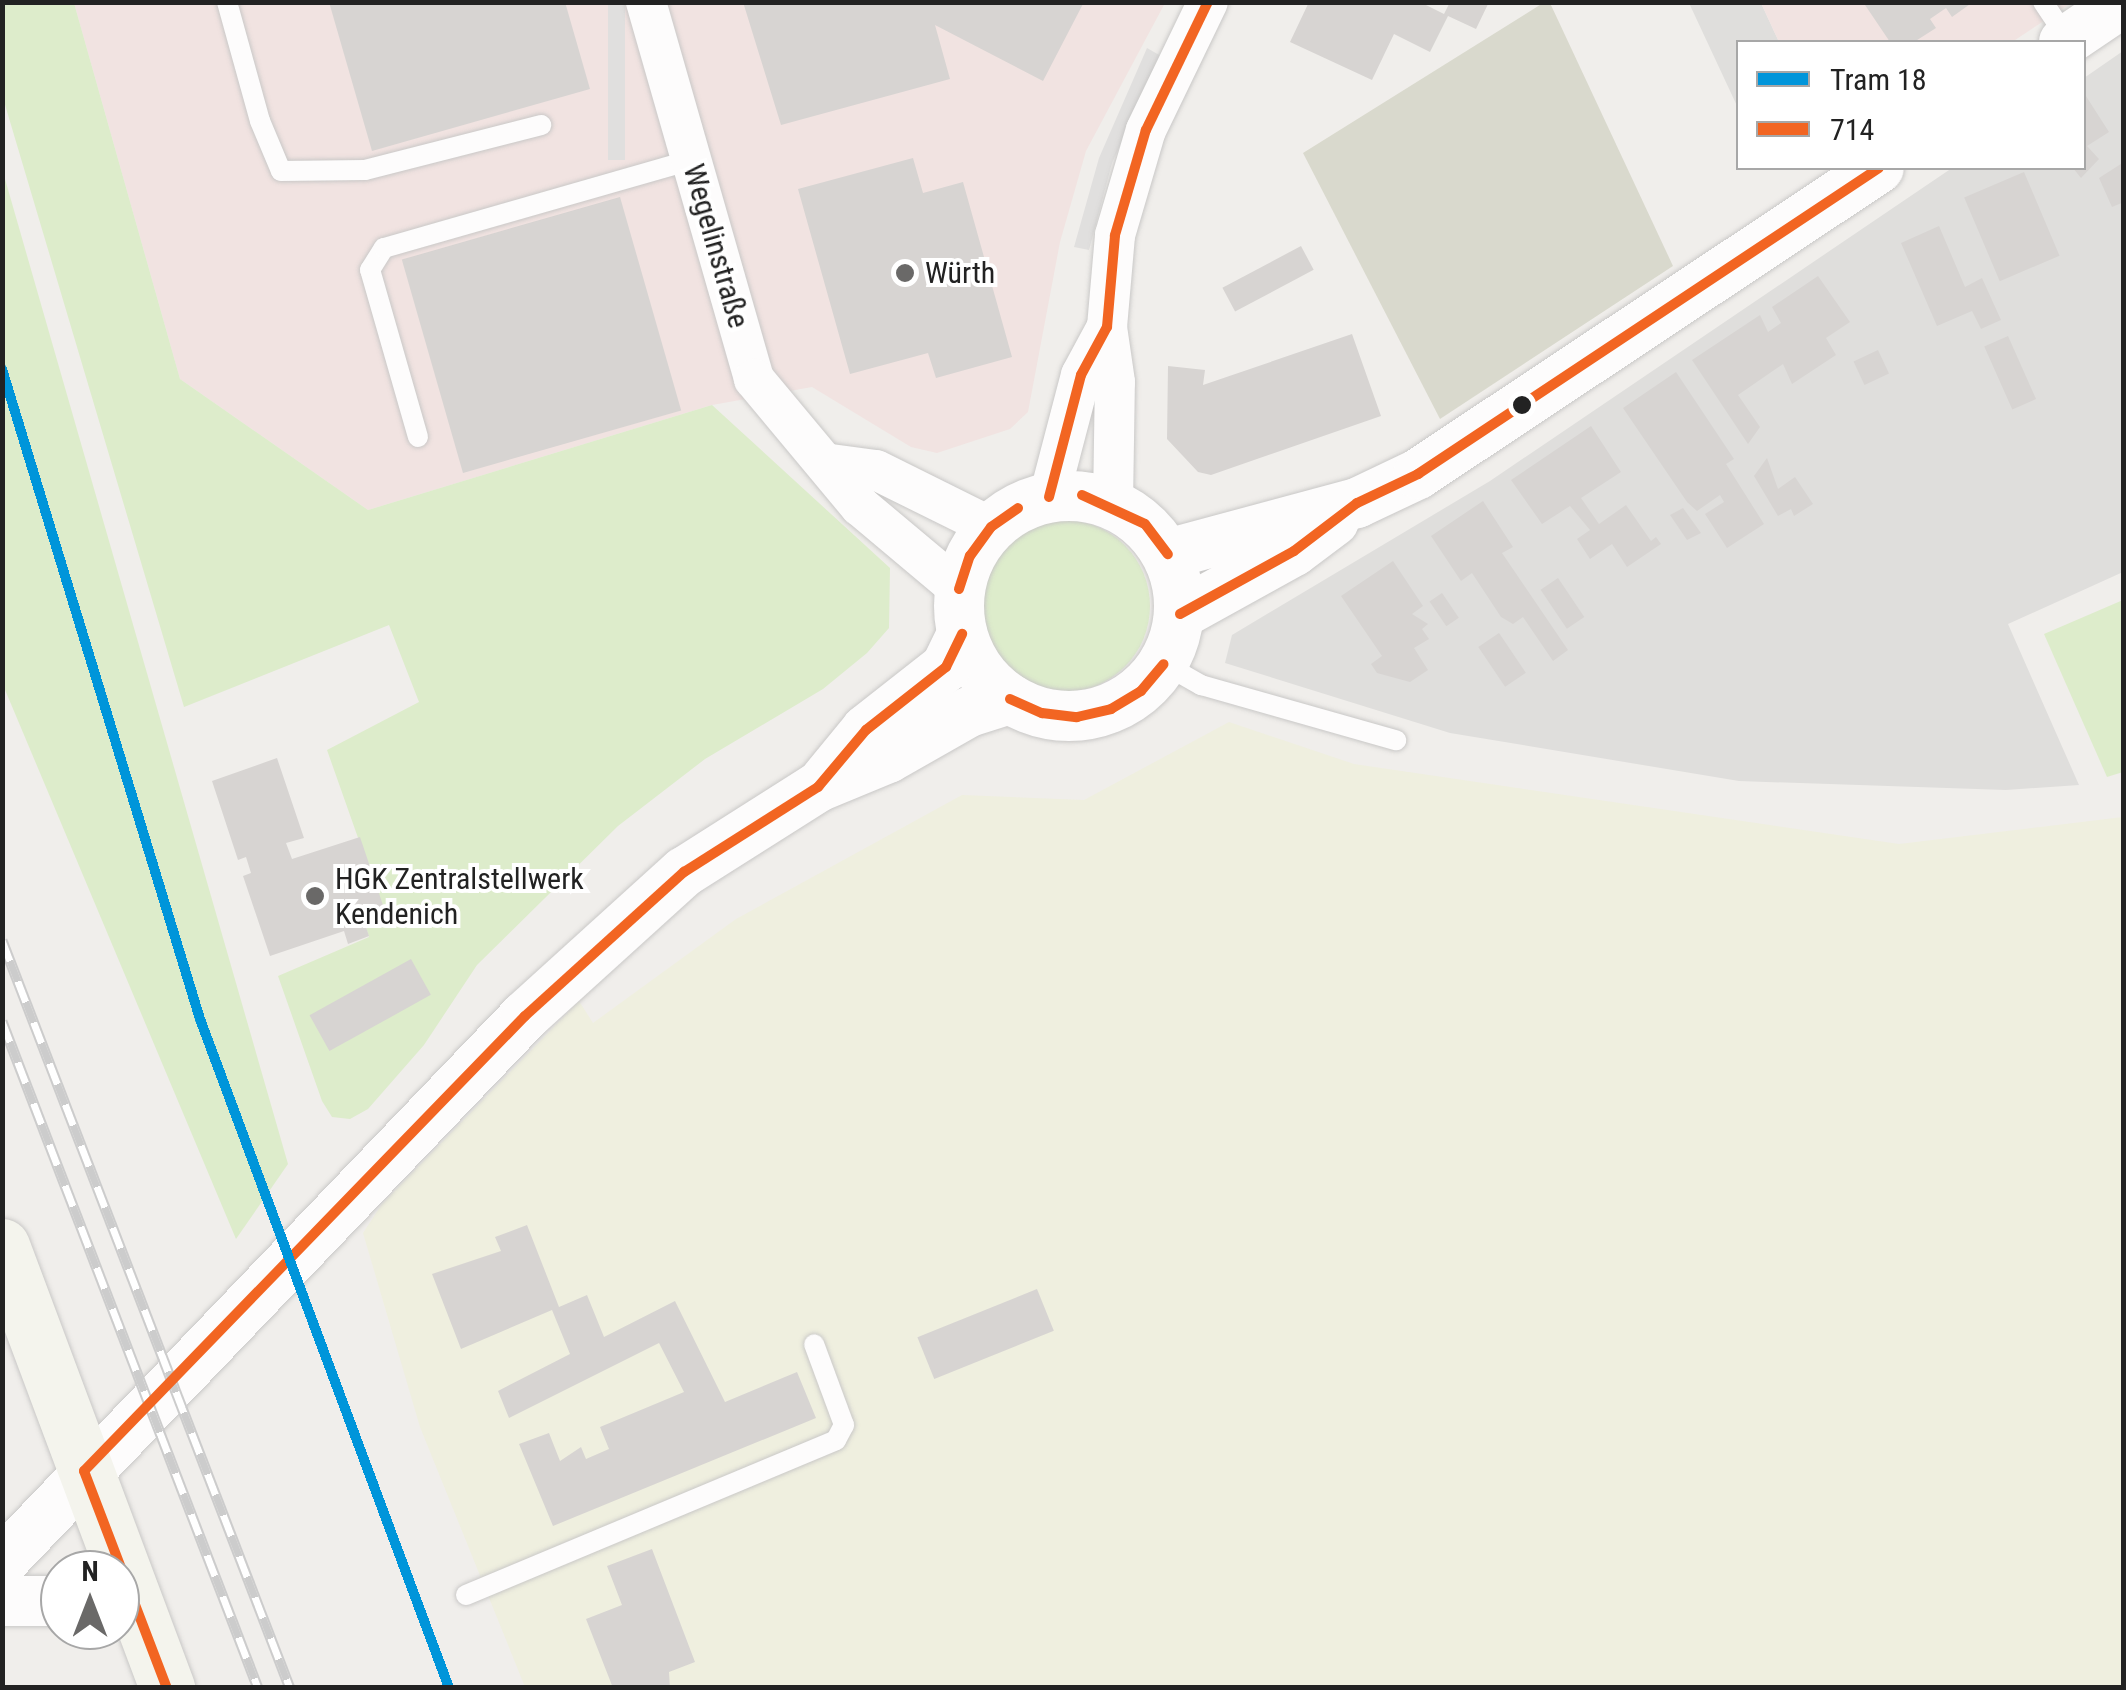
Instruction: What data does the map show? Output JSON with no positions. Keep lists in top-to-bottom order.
{
  "streets": {
    "street": ["Wegelinstraße"]
  },
  "places": ["Würth", "HGK Zentralstellwerk Kendenich"],
  "lines": ["transit line 714", "tram line 18"],
  "legend": ["Tram 18", "714"],
  "north": "top"
}
